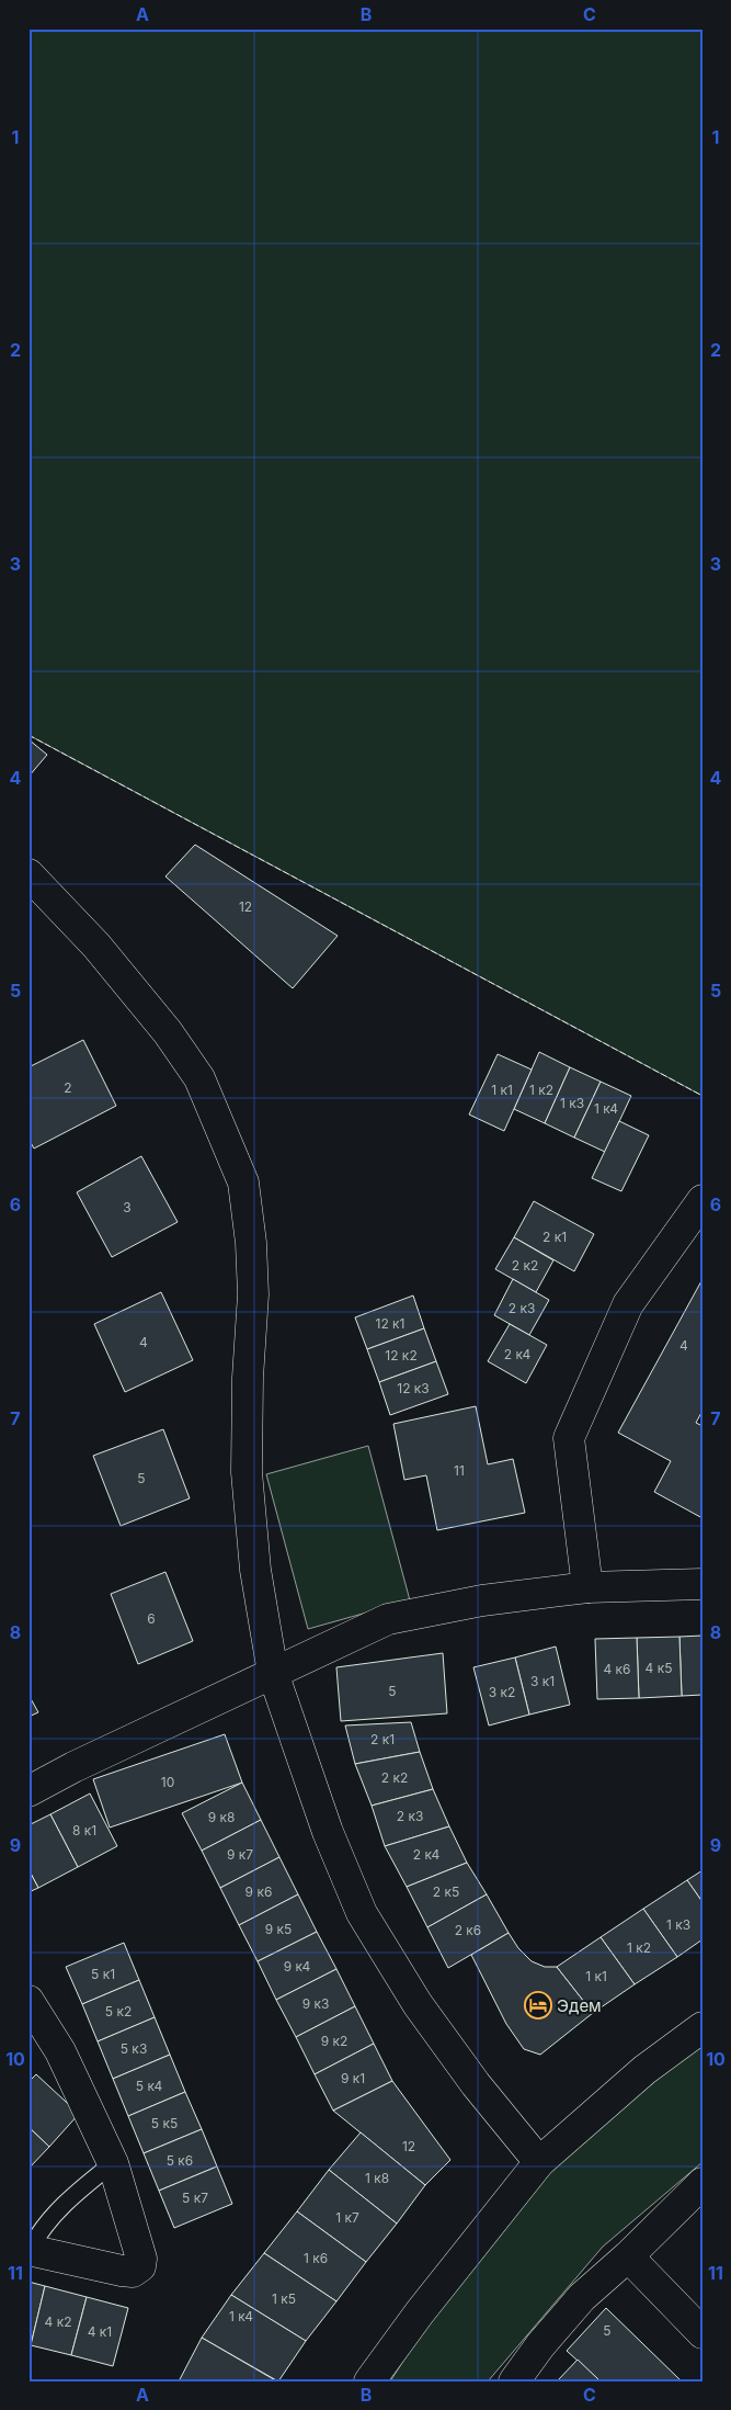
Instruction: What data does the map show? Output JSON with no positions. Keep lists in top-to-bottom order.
{
  "places": {
    "hotel": ["Эдем"]
  },
  "house_numbers": [
    "12",
    "2",
    "1 к1",
    "1 к2",
    "1 к3",
    "1 к4",
    "3",
    "2 к1",
    "2 к2",
    "2 к3",
    "12 к1",
    "4",
    "4",
    "2 к4",
    "12 к2",
    "12 к3",
    "11",
    "5",
    "6",
    "4 к5",
    "4 к6",
    "3 к1",
    "5",
    "3 к2",
    "2 к1",
    "2 к2",
    "10",
    "2 к3",
    "9 к8",
    "8 к1",
    "9 к7",
    "2 к4",
    "9 к6",
    "2 к5",
    "1 к3",
    "9 к5",
    "2 к6",
    "1 к2",
    "9 к4",
    "5 к1",
    "1 к1",
    "9 к3",
    "5 к2",
    "9 к2",
    "5 к3",
    "9 к1",
    "5 к4",
    "5 к5",
    "12",
    "5 к6",
    "1 к8",
    "5 к7",
    "1 к7",
    "1 к6",
    "1 к5",
    "1 к4",
    "4 к2",
    "5",
    "4 к1"
  ],
  "grid": {
    "columns": ["A", "B", "C"],
    "rows": [
      "1",
      "2",
      "3",
      "4",
      "5",
      "6",
      "7",
      "8",
      "9",
      "10",
      "11"
    ]
  }
}
